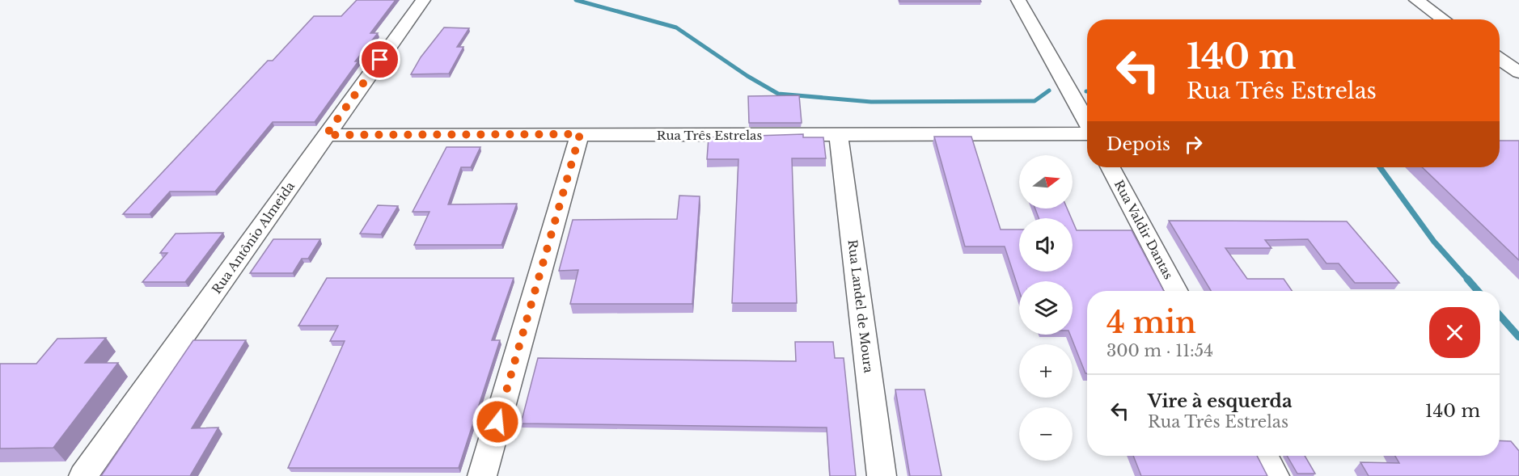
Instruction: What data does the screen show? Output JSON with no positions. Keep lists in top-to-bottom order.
{
  "streets": {
    "street": [
      "Rua Três Estrelas",
      "Rua Valdir Dantas",
      "Rua Antônio Almeida",
      "Rua Landel de Moura"
    ]
  },
  "crossings": [
    ["Rua Três Estrelas", "Rua Antônio Almeida"],
    ["Rua Três Estrelas", "Rua Landel de Moura"]
  ],
  "north": "right",
  "page": {
    "turn": ["140 m", "Rua Três Estrelas"],
    "then": "Depois",
    "map_buttons": ["+", "−"],
    "heading": ["4 min", "300 m · 11:54"],
    "list": [
      {
        "name": "Vire à esquerda",
        "note": "Rua Três Estrelas",
        "value": "140 m"
      }
    ]
  }
}
